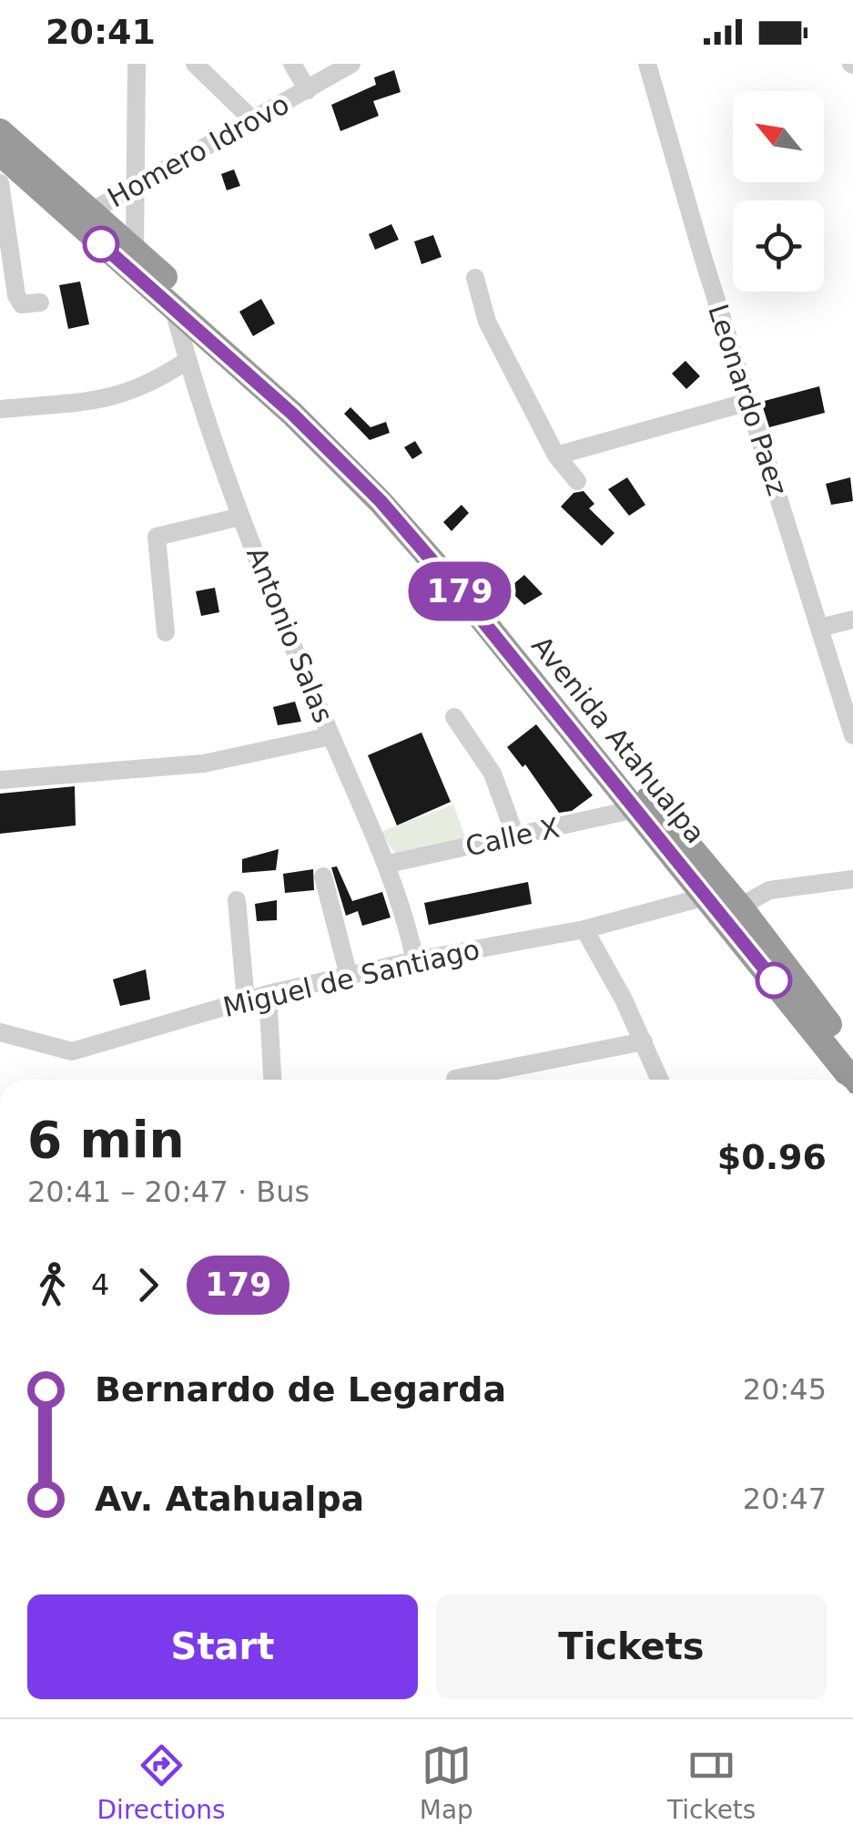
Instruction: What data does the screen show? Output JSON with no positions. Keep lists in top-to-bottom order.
{
  "streets": {
    "highway": ["Avenida Atahualpa"],
    "street": [
      "Homero Idrovo",
      "Leonardo Paez",
      "Antonio Salas",
      "Calle X",
      "Miguel de Santiago"
    ]
  },
  "crossings": [
    ["Homero Idrovo", "Avenida Atahualpa"],
    ["Antonio Salas", "Avenida Atahualpa"],
    ["Antonio Salas", "Calle X"],
    ["Antonio Salas", "Miguel de Santiago"],
    ["Avenida Atahualpa", "Calle X"],
    ["Avenida Atahualpa", "Miguel de Santiago"]
  ],
  "lines": ["bus line 179"],
  "north": "top left",
  "page": {
    "status": "20:41",
    "on_map": "179",
    "heading": ["6 min", "20:41 – 20:47 · Bus", "$0.96"],
    "legs": ["4", "179"],
    "list": [
      {
        "name": "Bernardo de Legarda",
        "value": "20:45"
      },
      {
        "name": "Av. Atahualpa",
        "value": "20:47"
      }
    ],
    "buttons": ["Start", "Tickets"],
    "tabs": ["Directions", "Map", "Tickets"]
  }
}
